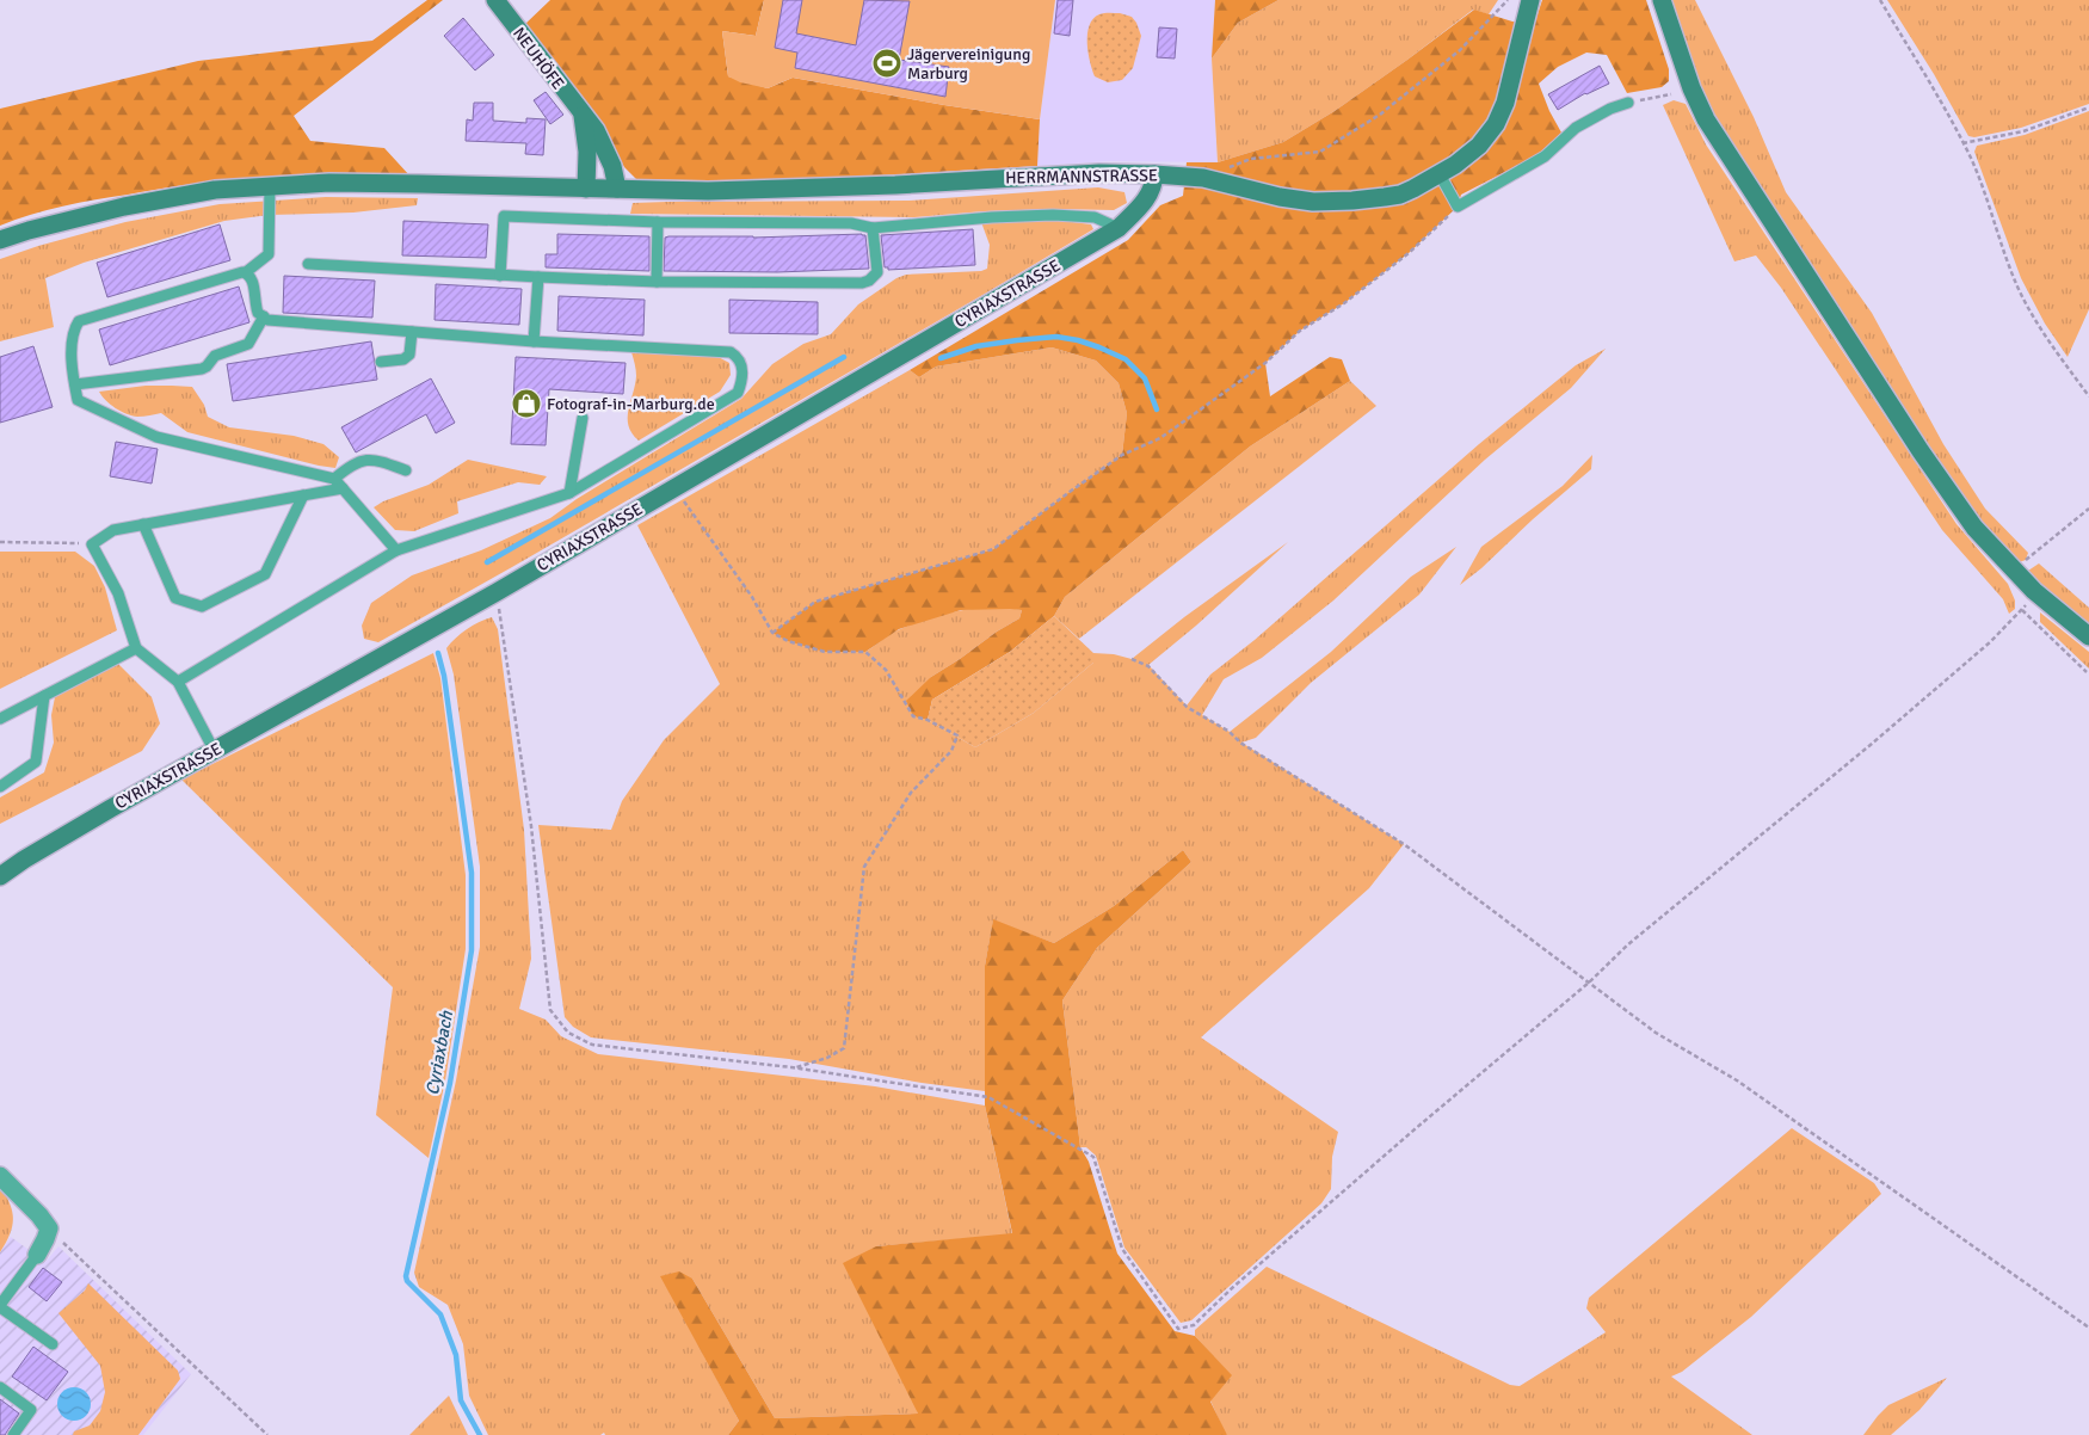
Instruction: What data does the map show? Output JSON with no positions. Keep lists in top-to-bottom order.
{
  "streets": {
    "street": ["NEUHÖFE", "HERRMANNSTRASSE", "CYRIAXSTRASSE"]
  },
  "crossings": [
    ["NEUHÖFE", "HERRMANNSTRASSE"],
    ["HERRMANNSTRASSE", "CYRIAXSTRASSE"]
  ],
  "water": ["Cyriaxbach"],
  "places": {
    "sports": ["Jägervereinigung Marburg"],
    "shop": ["Fotograf-in-Marburg.de"]
  }
}
